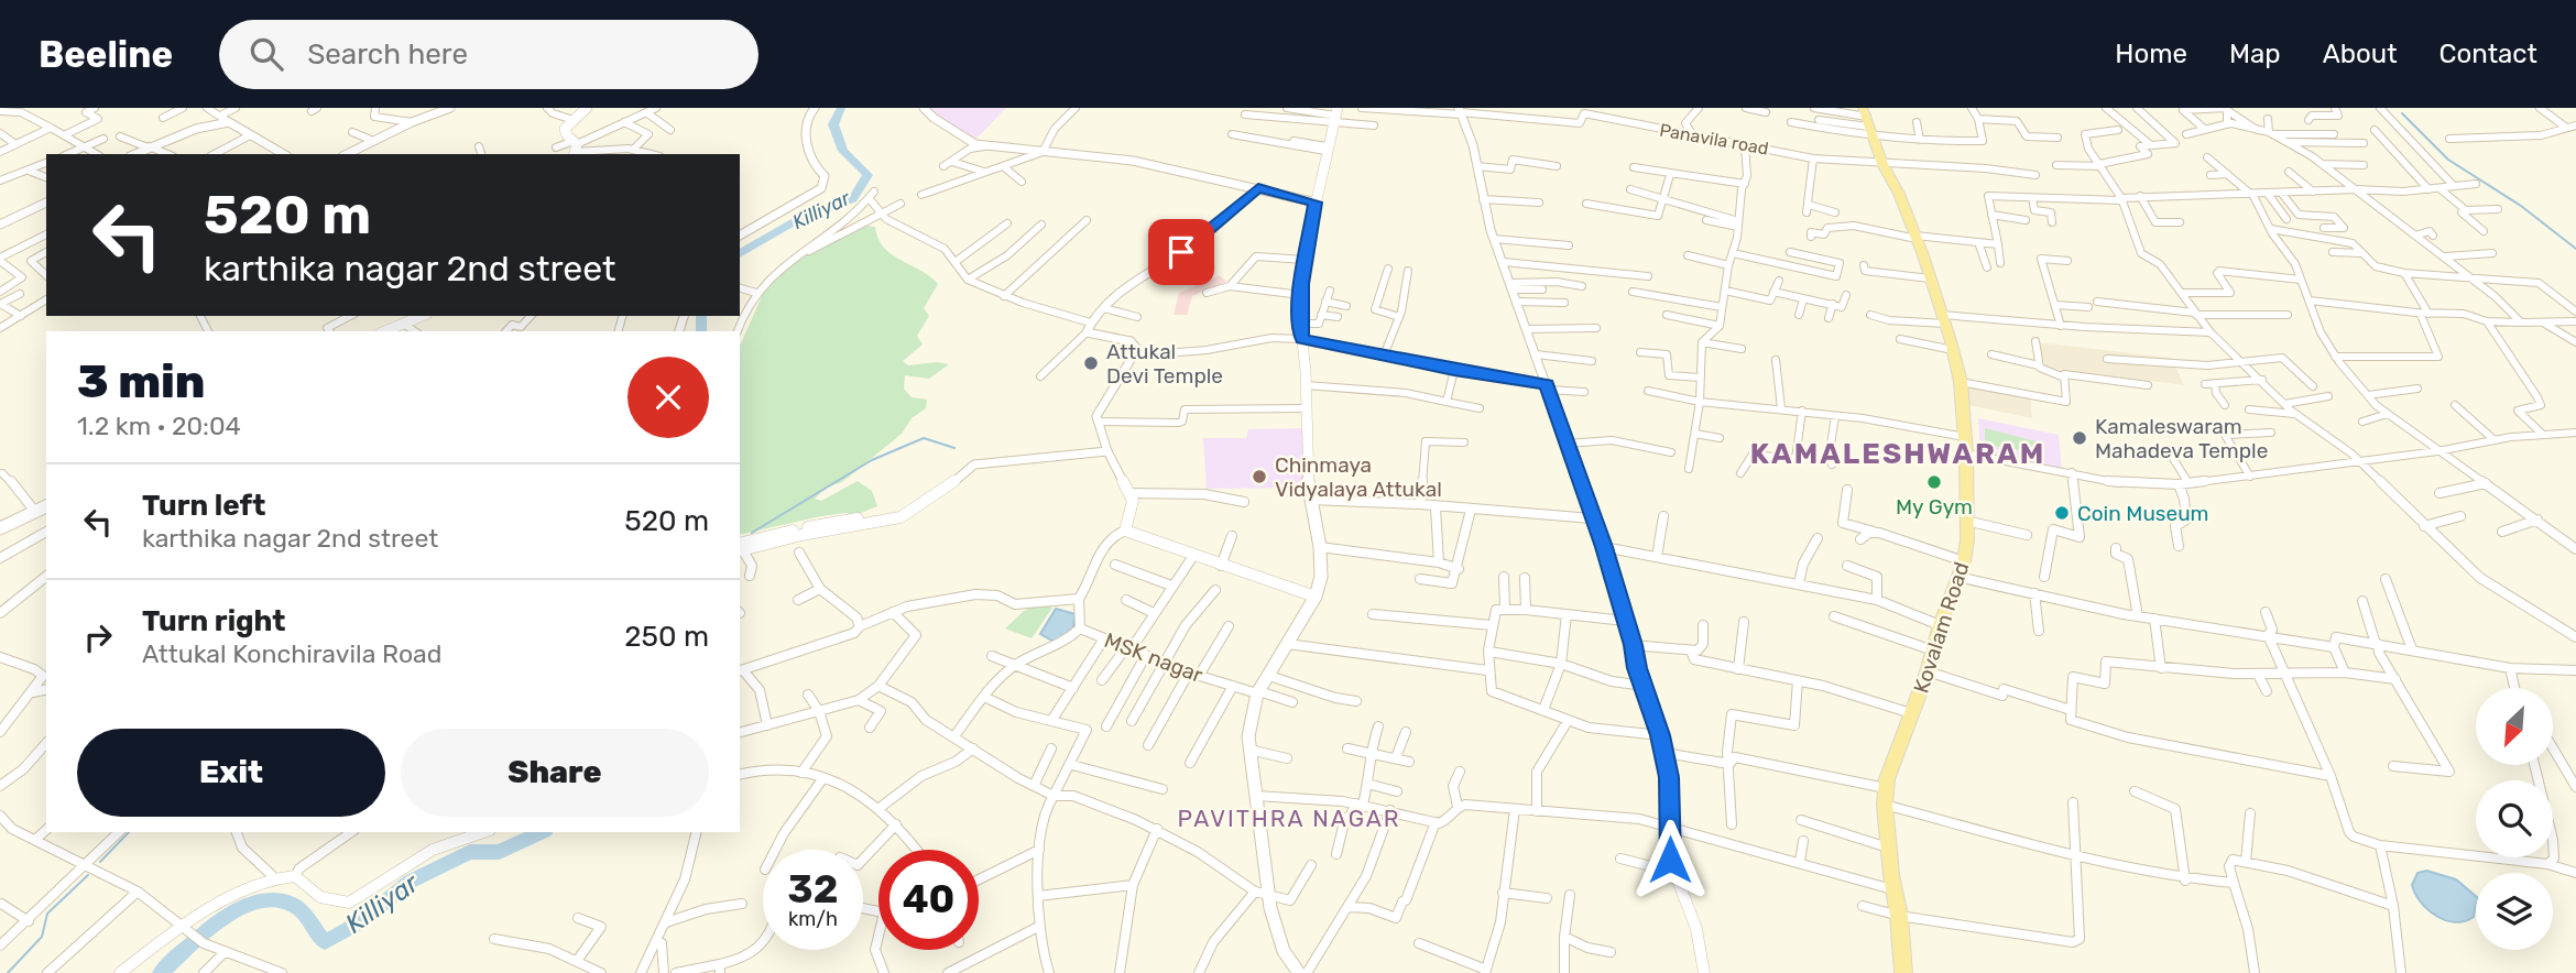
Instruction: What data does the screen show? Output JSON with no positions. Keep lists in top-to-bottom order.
{
  "streets": {
    "main road": ["Kovalam Road"],
    "street": ["Panavila road", "MSK nagar"]
  },
  "crossings": [
    ["Panavila road", "Kovalam Road"]
  ],
  "districts": ["KAMALESHWARAM", "PAVITHRA NAGAR"],
  "water": ["Killiyar"],
  "places": [
    "Attukal Devi Temple",
    "Kamaleswaram Mahadeva Temple",
    "Chinmaya Vidyalaya Attukal",
    "My Gym",
    "Coin Museum"
  ],
  "north": "bottom left",
  "page": {
    "header": "Beeline",
    "search": "Search here",
    "nav": [
      "Home",
      "Map",
      "About",
      "Contact"
    ],
    "turn": ["520 m", "karthika nagar 2nd street"],
    "heading": ["3 min", "1.2 km · 20:04"],
    "list": [
      {
        "name": "Turn left",
        "note": "karthika nagar 2nd street",
        "value": "520 m"
      },
      {
        "name": "Turn right",
        "note": "Attukal Konchiravila Road",
        "value": "250 m"
      }
    ],
    "buttons": ["Exit", "Share"],
    "speed": "32 km/h",
    "limit": "40"
  }
}
